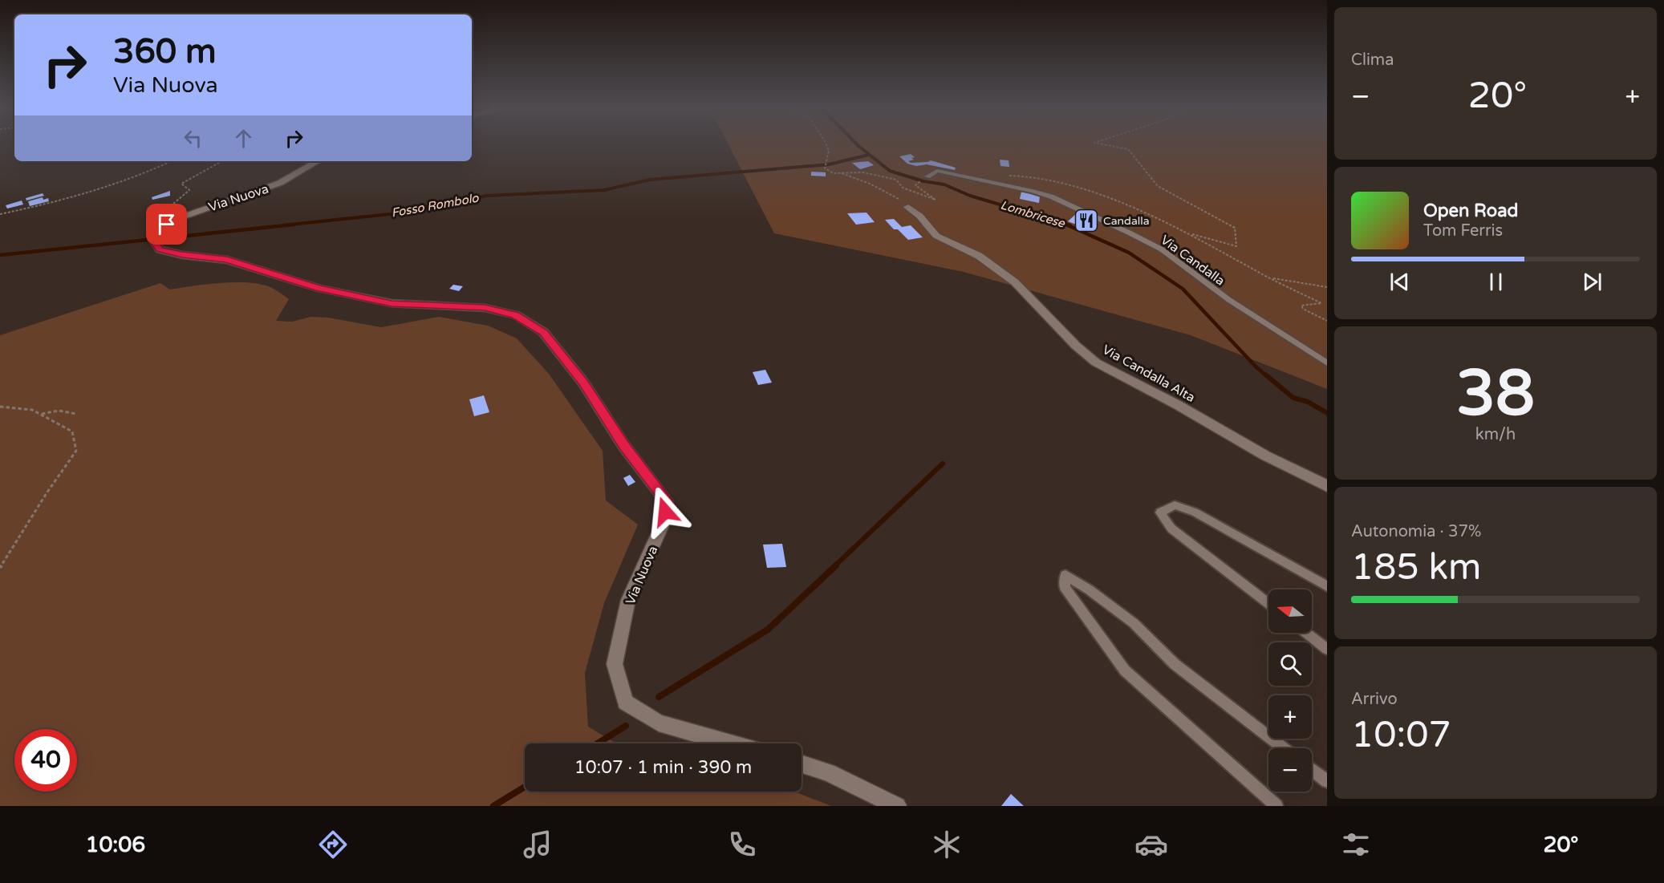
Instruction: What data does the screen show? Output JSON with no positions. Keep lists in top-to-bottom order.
{
  "streets": {
    "street": ["Via Nuova", "Via Candalla Alta"],
    "lane": ["Via Candalla"]
  },
  "water": ["Fosso Rombolo", "Lombricese"],
  "places": {
    "restaurant": ["Candalla"]
  },
  "north": "left",
  "page": {
    "tile": [
      "Clima",
      ["38", "km/h"],
      ["Autonomia · 37%", "185 km"],
      ["Arrivo", "10:07"]
    ],
    "turn": ["360 m", "Via Nuova"],
    "heat": ["−", "20°", "+"],
    "song": ["Open Road", "Tom Ferris"],
    "map_buttons": ["+", "−"],
    "limit": "40",
    "trip": "10:07 · 1 min · 390 m",
    "tabs": ["10:06", "20°"]
  }
}
